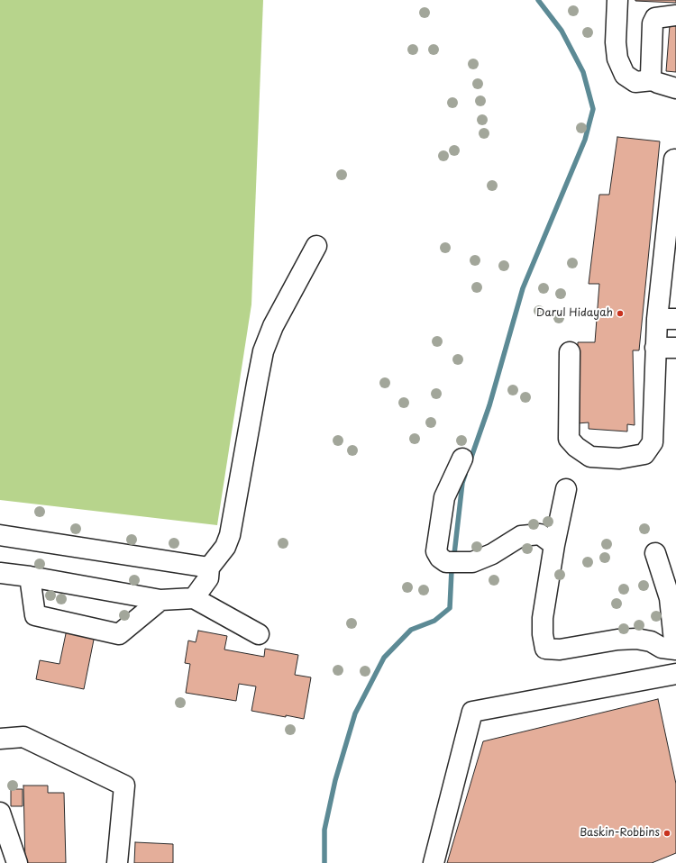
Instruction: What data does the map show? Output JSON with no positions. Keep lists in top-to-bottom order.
{
  "places": ["Darul Hidayah", "Baskin-Robbins"]
}
